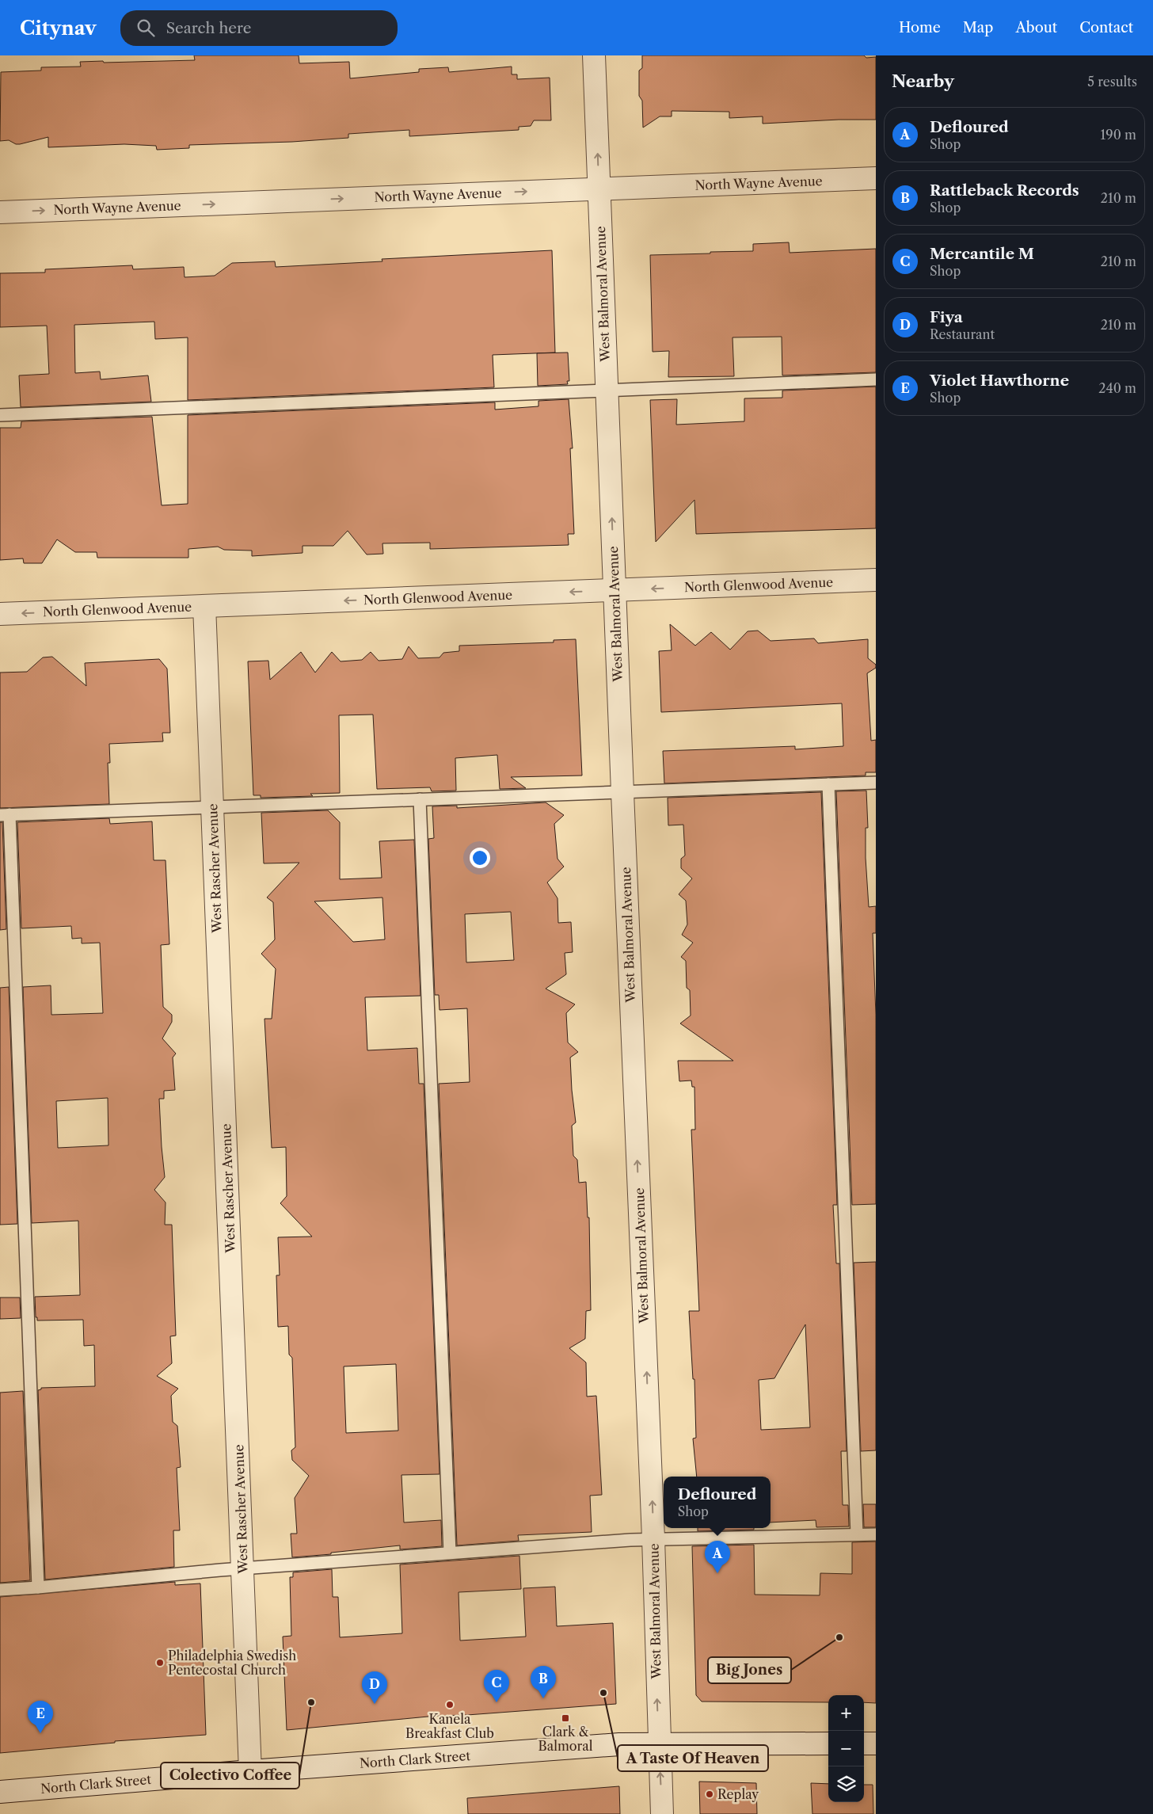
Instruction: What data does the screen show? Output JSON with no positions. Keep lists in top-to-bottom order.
{
  "streets": {
    "street": [
      "North Wayne Avenue",
      "West Balmoral Avenue",
      "North Glenwood Avenue",
      "West Rascher Avenue",
      "North Clark Street"
    ]
  },
  "crossings": [
    ["North Wayne Avenue", "West Balmoral Avenue"],
    ["West Balmoral Avenue", "North Glenwood Avenue"],
    ["West Balmoral Avenue", "North Clark Street"],
    ["North Glenwood Avenue", "West Rascher Avenue"],
    ["West Rascher Avenue", "North Clark Street"]
  ],
  "one_way": ["North Wayne Avenue", "West Balmoral Avenue", "North Glenwood Avenue"],
  "places": {
    "other": [
      "Big Jones",
      "Philadelphia Swedish Pentecostal Church",
      "A Taste Of Heaven",
      "Colectivo Coffee",
      "Kanela Breakfast Club",
      "Replay"
    ],
    "transit": ["Clark & Balmoral"]
  },
  "page": {
    "header": "Citynav",
    "search": "Search here",
    "nav": [
      "Home",
      "Map",
      "About",
      "Contact"
    ],
    "heading": ["Nearby", "5 results"],
    "list": [
      {
        "mark": "A",
        "name": "Defloured",
        "note": "Shop",
        "value": "190 m"
      },
      {
        "mark": "B",
        "name": "Rattleback Records",
        "note": "Shop",
        "value": "210 m"
      },
      {
        "mark": "C",
        "name": "Mercantile M",
        "note": "Shop",
        "value": "210 m"
      },
      {
        "mark": "D",
        "name": "Fiya",
        "note": "Restaurant",
        "value": "210 m"
      },
      {
        "mark": "E",
        "name": "Violet Hawthorne",
        "note": "Shop",
        "value": "240 m"
      }
    ],
    "popup": ["Defloured", "Shop"],
    "pins": [
      "A",
      "B",
      "C",
      "D",
      "E"
    ],
    "map_buttons": ["+", "−"]
  }
}
